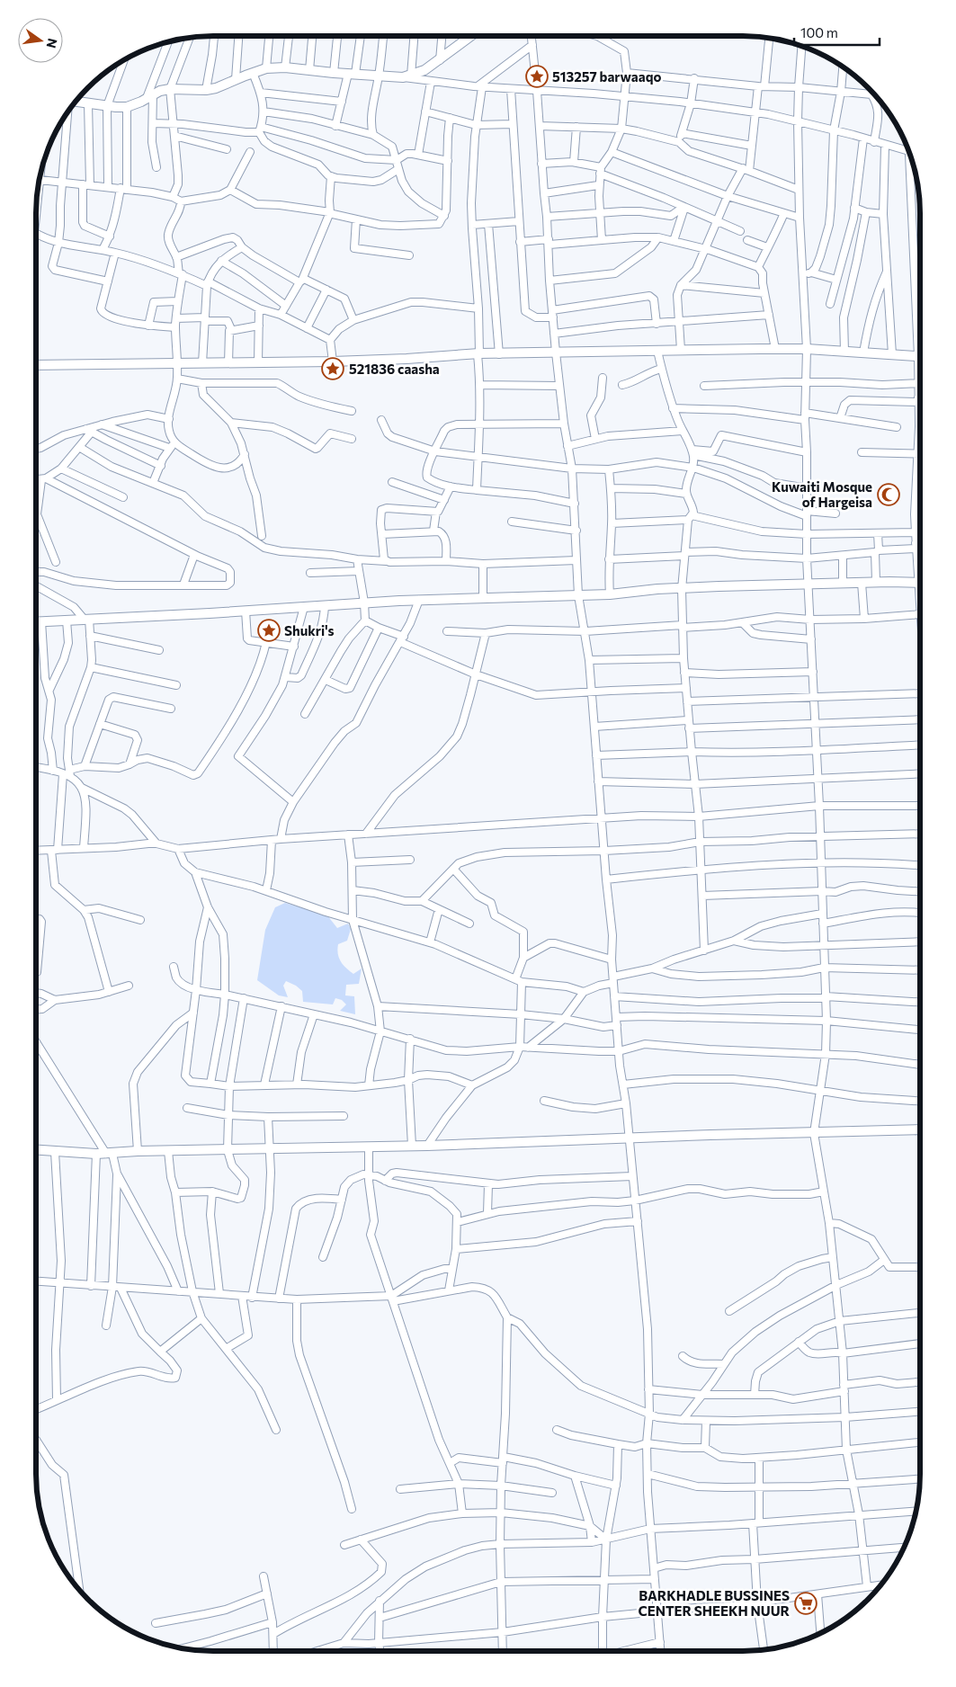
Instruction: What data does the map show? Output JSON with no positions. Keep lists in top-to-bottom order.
{
  "places": {
    "place": ["513257 barwaaqo", "521836 caasha", "Shukri's"],
    "mosque": ["Kuwaiti Mosque of Hargeisa"],
    "supermarket": ["BARKHADLE BUSSINES CENTER SHEEKH NUUR"]
  },
  "scale_bar": "100 m",
  "north": "right"
}
